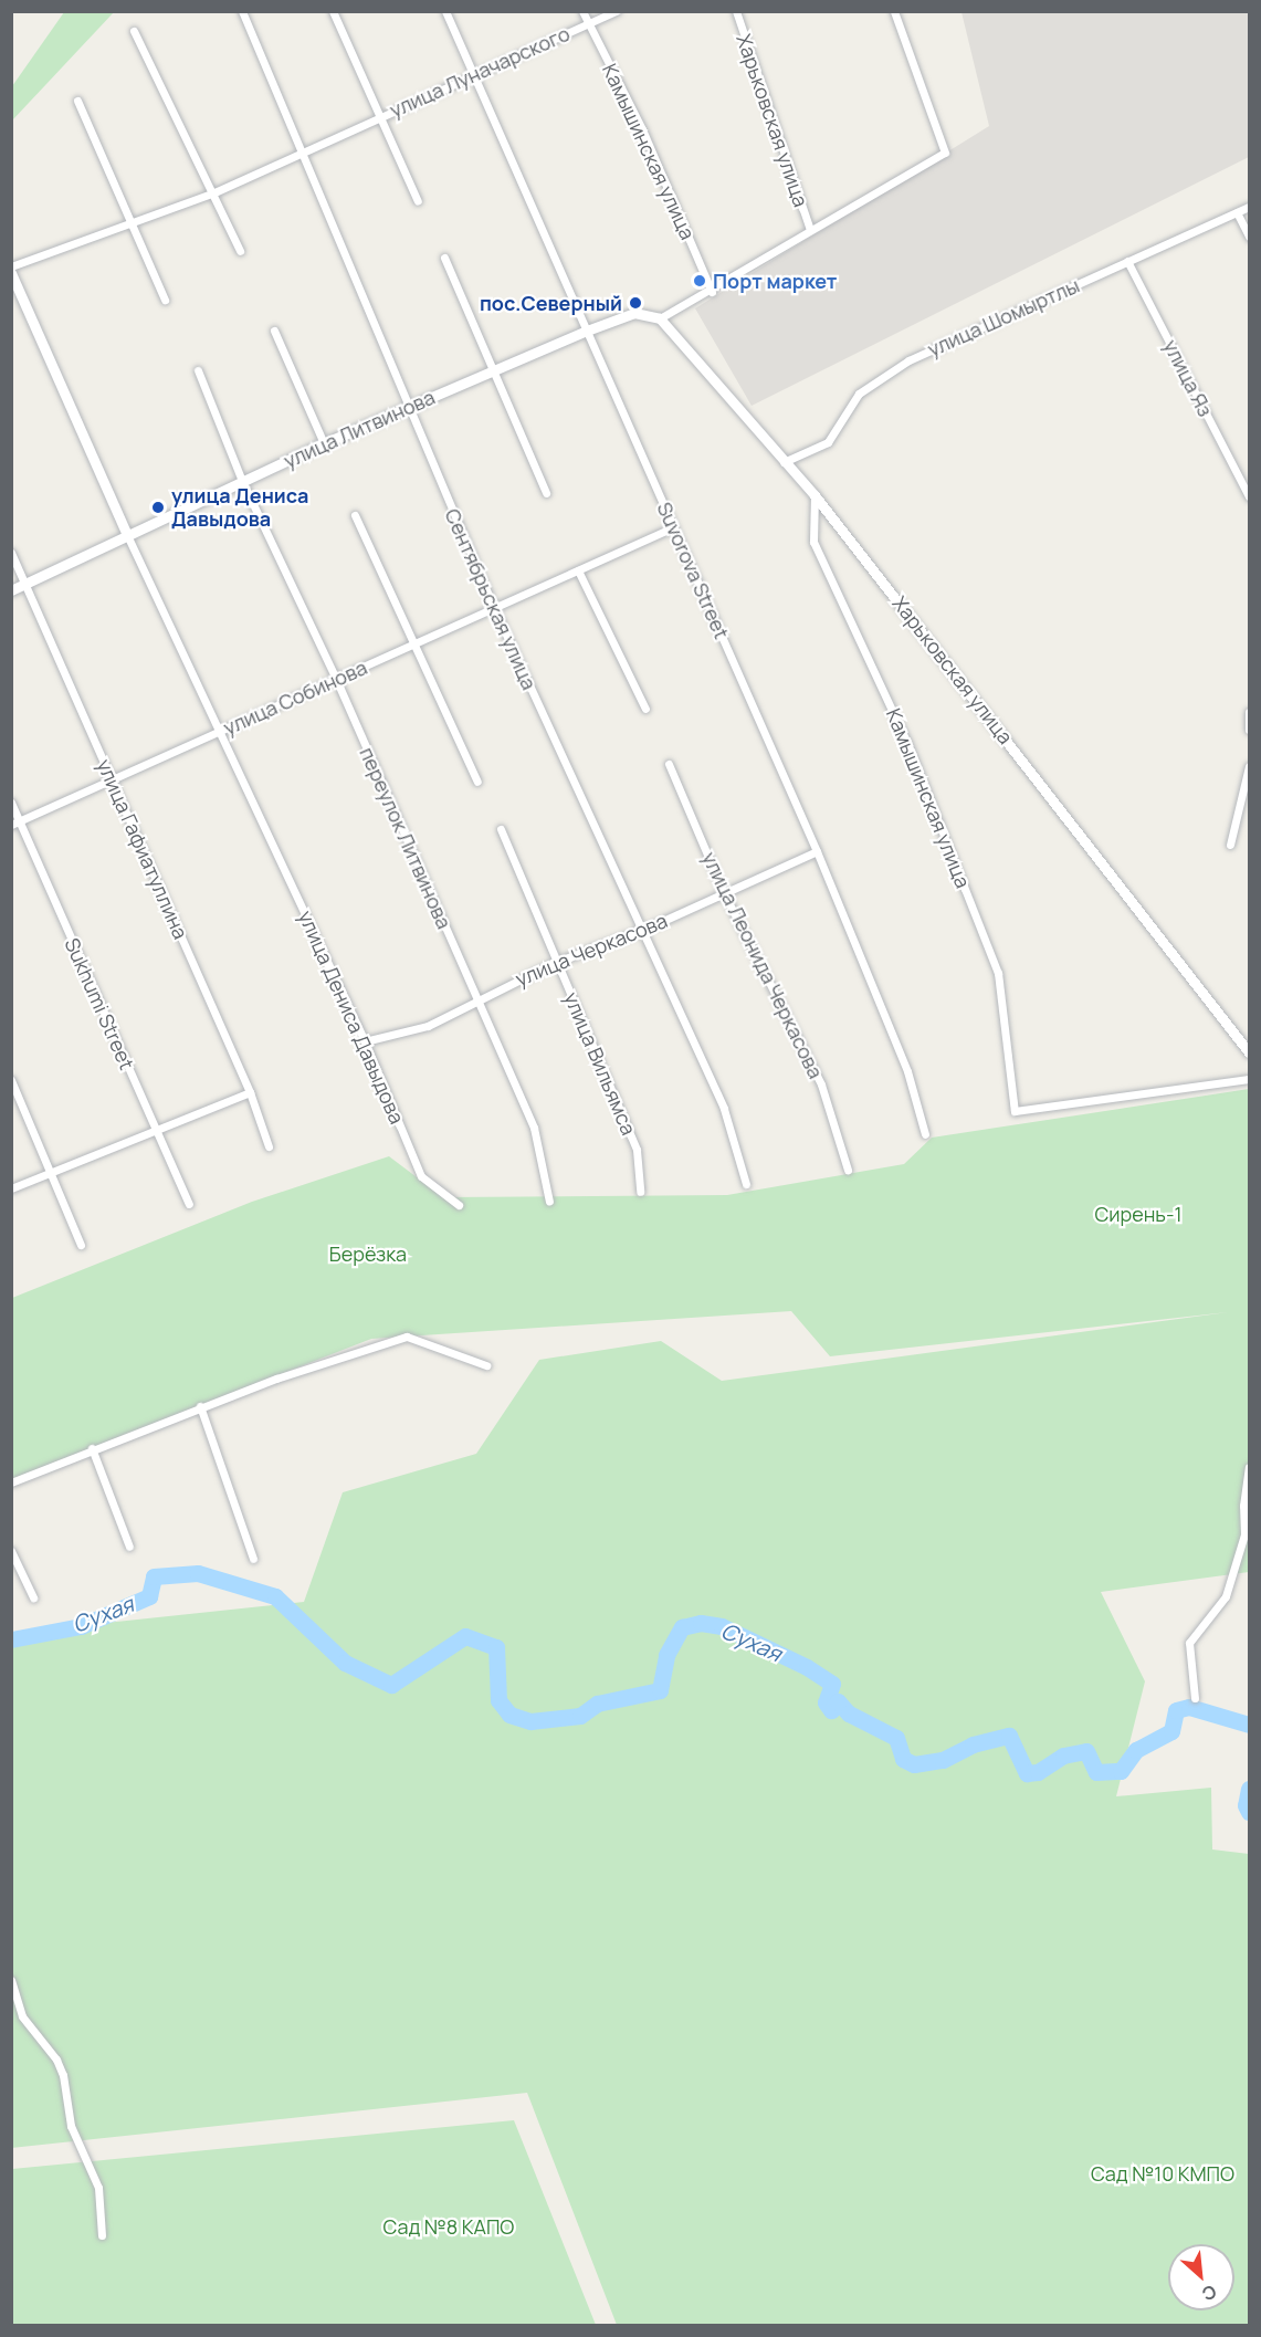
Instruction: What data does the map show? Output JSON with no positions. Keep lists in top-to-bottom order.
{
  "streets": {
    "street": [
      "улица Луначарского",
      "Харьковская улица",
      "Камышинская улица",
      "улица Шомыртлы",
      "улица Яз",
      "улица Литвинова",
      "Suvorova Street",
      "Сентябрьская улица",
      "улица Собинова",
      "переулок Литвинова",
      "улица Гафиатуллина",
      "улица Черкасова",
      "улица Леонида Черкасова",
      "Sukhumi Street",
      "улица Дениса Давыдова",
      "улица Вильямса"
    ]
  },
  "crossings": [
    ["улица Луначарского", "Камышинская улица"],
    ["улица Луначарского", "Suvorova Street"],
    ["улица Луначарского", "Сентябрьская улица"],
    ["Харьковская улица", "Камышинская улица"],
    ["Харьковская улица", "улица Шомыртлы"],
    ["Харьковская улица", "улица Литвинова"],
    ["улица Шомыртлы", "улица Яз"],
    ["улица Литвинова", "Suvorova Street"],
    ["улица Литвинова", "Сентябрьская улица"],
    ["улица Литвинова", "переулок Литвинова"],
    ["улица Литвинова", "улица Гафиатуллина"],
    ["улица Литвинова", "улица Дениса Давыдова"],
    ["Suvorova Street", "улица Собинова"],
    ["Suvorova Street", "улица Черкасова"],
    ["Сентябрьская улица", "улица Собинова"],
    ["Сентябрьская улица", "улица Черкасова"],
    ["улица Собинова", "переулок Литвинова"],
    ["улица Собинова", "улица Гафиатуллина"],
    ["улица Собинова", "Sukhumi Street"],
    ["улица Собинова", "улица Дениса Давыдова"],
    ["переулок Литвинова", "улица Черкасова"],
    ["улица Черкасова", "улица Леонида Черкасова"],
    ["улица Черкасова", "улица Дениса Давыдова"],
    ["улица Черкасова", "улица Вильямса"]
  ],
  "water": ["Сухая"],
  "parks": [
    "Сирень-1",
    "Берёзка",
    "Сад №10 КМПО",
    "Сад №8 КАПО"
  ],
  "places": ["Порт маркет", "пос.Северный", "улица Дениса Давыдова"],
  "north": "bottom right"
}
